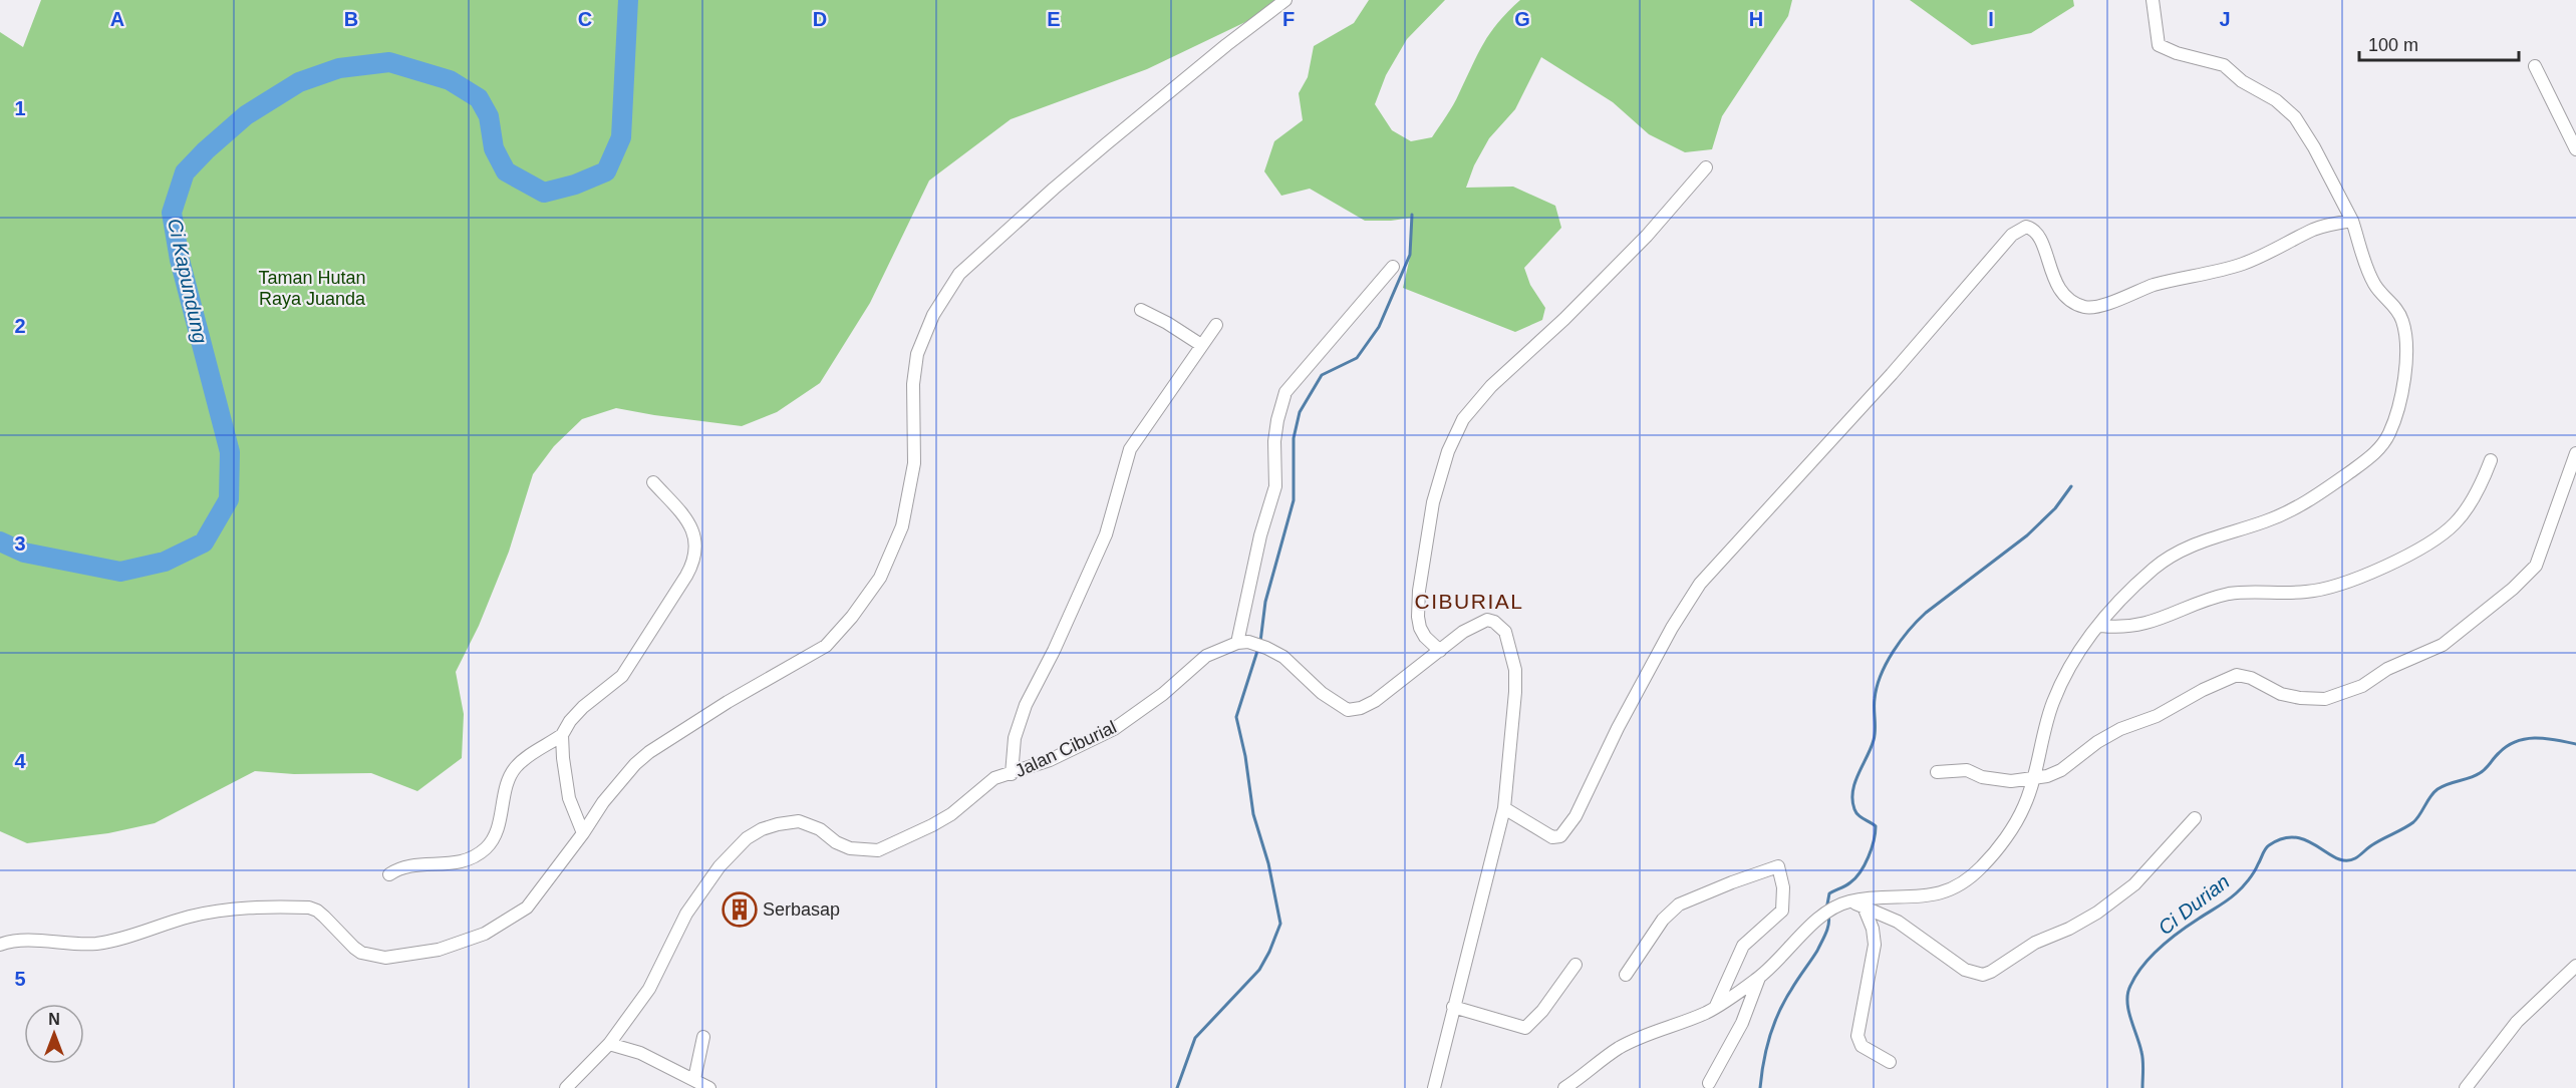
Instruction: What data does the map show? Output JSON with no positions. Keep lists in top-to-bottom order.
{
  "streets": {
    "street": ["Jalan Ciburial"]
  },
  "districts": ["CIBURIAL"],
  "water": ["Ci Kapundung", "Ci Durian"],
  "parks": ["Taman Hutan Raya Juanda"],
  "places": {
    "building": ["Serbasap"]
  },
  "scale_bar": "100 m",
  "north": "top",
  "grid": {
    "columns": [
      "A",
      "B",
      "C",
      "D",
      "E",
      "F",
      "G",
      "H",
      "I",
      "J"
    ],
    "rows": [
      "1",
      "2",
      "3",
      "4",
      "5"
    ]
  }
}
